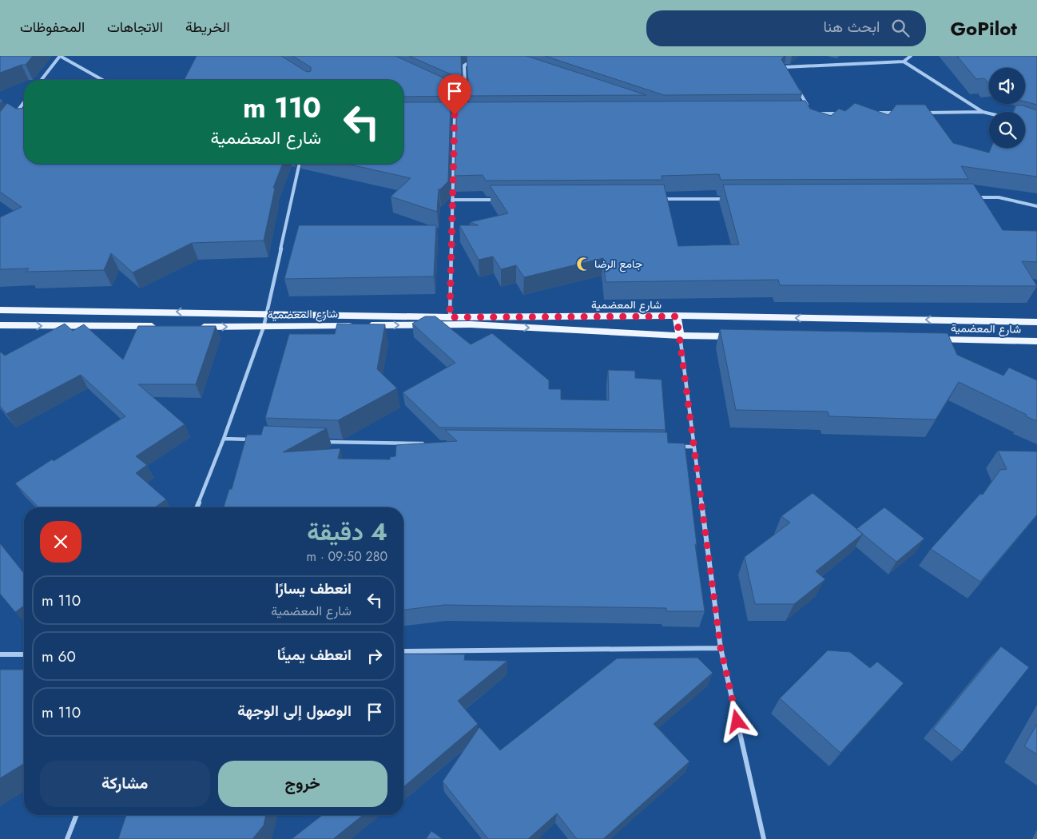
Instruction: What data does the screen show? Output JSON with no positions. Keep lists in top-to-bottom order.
{
  "streets": {
    "main road": ["شارع المعضمية"]
  },
  "places": {
    "mosque": ["جامع الرضا"]
  },
  "page": {
    "header": "GoPilot",
    "search": "ابحث هنا",
    "nav": ["الخريطة", "الاتجاهات", "المحفوظات"],
    "turn": ["110 m", "شارع المعضمية"],
    "heading": ["4 دقيقة", "280 m · 09:50"],
    "list": [
      {
        "name": "انعطف يسارًا",
        "note": "شارع المعضمية",
        "value": "110 m"
      },
      {
        "name": "انعطف يمينًا",
        "value": "60 m"
      },
      {
        "name": "الوصول إلى الوجهة",
        "value": "110 m"
      }
    ],
    "buttons": ["خروج", "مشاركة"]
  }
}
